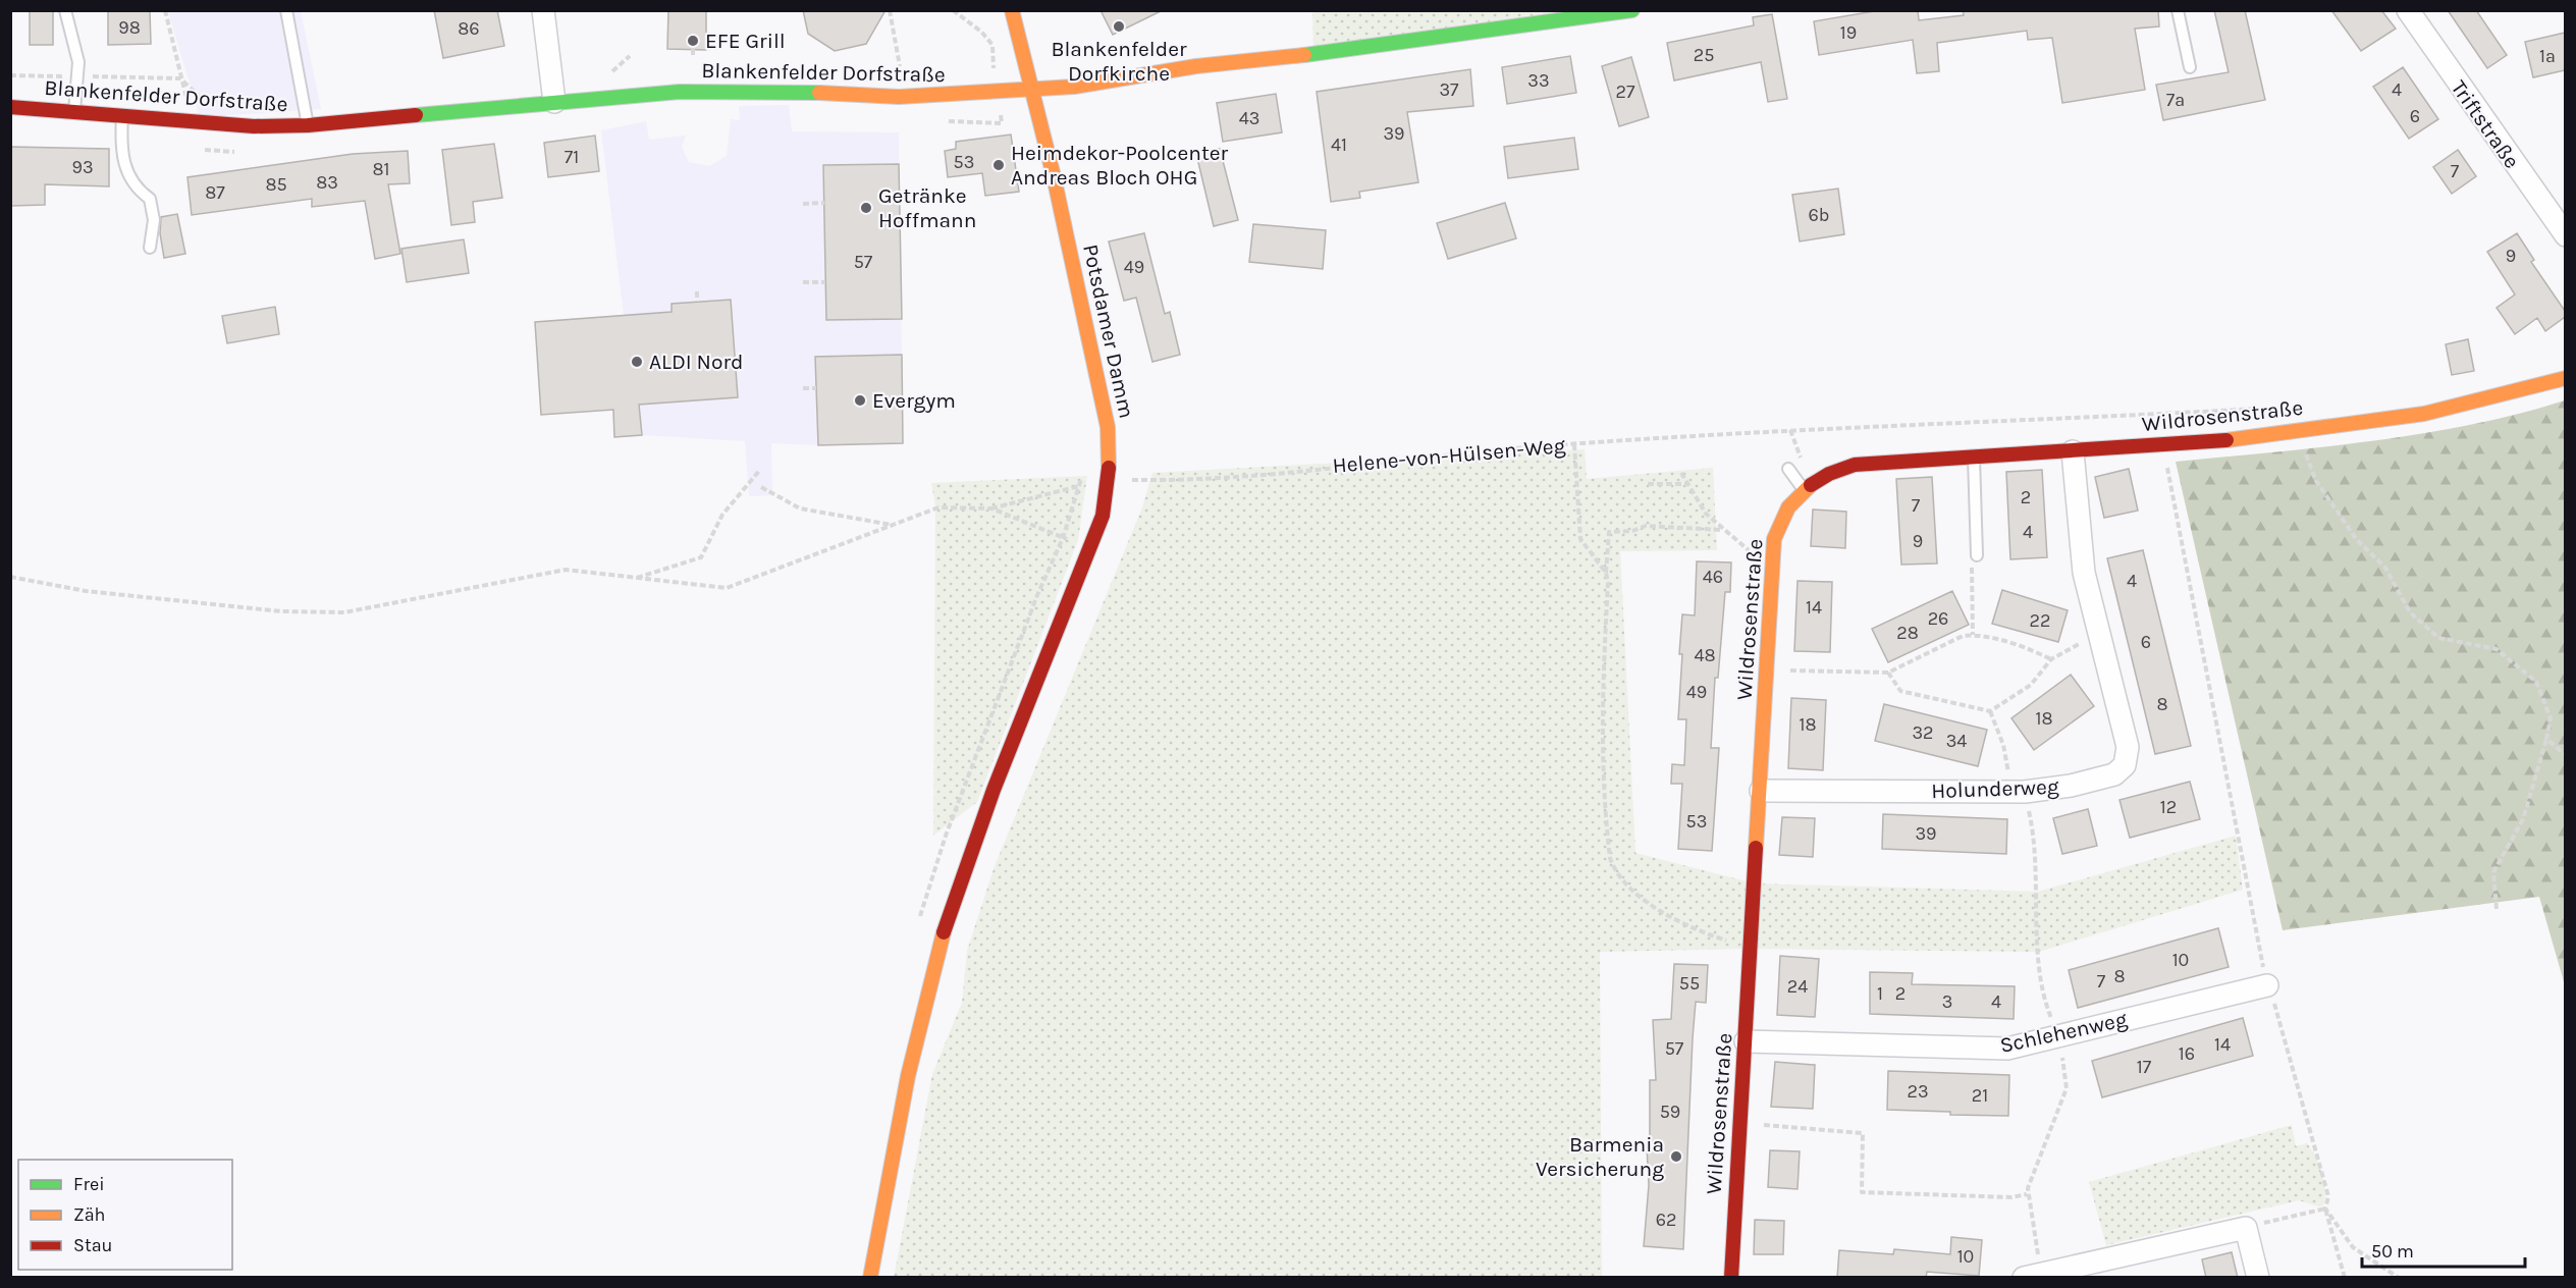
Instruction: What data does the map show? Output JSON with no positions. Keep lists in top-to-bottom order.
{
  "streets": {
    "main road": ["Blankenfelder Dorfstraße", "Potsdamer Damm", "Wildrosenstraße"],
    "street": ["Triftstraße", "Holunderweg", "Schlehenweg"],
    "path": ["Helene-von-Hülsen-Weg"]
  },
  "crossings": [
    ["Blankenfelder Dorfstraße", "Potsdamer Damm"],
    ["Potsdamer Damm", "Helene-von-Hülsen-Weg"],
    ["Wildrosenstraße", "Holunderweg"],
    ["Wildrosenstraße", "Schlehenweg"]
  ],
  "places": [
    "Blankenfelder Dorfkirche",
    "EFE Grill",
    "Heimdekor-Poolcenter Andreas Bloch OHG",
    "Getränke Hoffmann",
    "ALDI Nord",
    "Evergym",
    "Barmenia Versicherung"
  ],
  "house_numbers": [
    "98",
    "86",
    "19",
    "25",
    "1a",
    "33",
    "37",
    "4",
    "27",
    "7a",
    "6",
    "43",
    "39",
    "41",
    "71",
    "53",
    "93",
    "81",
    "7",
    "83",
    "85",
    "87",
    "6b",
    "9",
    "57",
    "49",
    "2",
    "7",
    "4",
    "9",
    "46",
    "4",
    "14",
    "26",
    "22",
    "28",
    "6",
    "48",
    "49",
    "8",
    "18",
    "18",
    "32",
    "34",
    "12",
    "53",
    "39",
    "10",
    "8",
    "7",
    "55",
    "24",
    "1",
    "2",
    "3",
    "4",
    "14",
    "57",
    "16",
    "17",
    "23",
    "21",
    "59",
    "62",
    "10"
  ],
  "legend": ["Frei", "Zäh", "Stau"],
  "scale_bar": "50 m"
}
